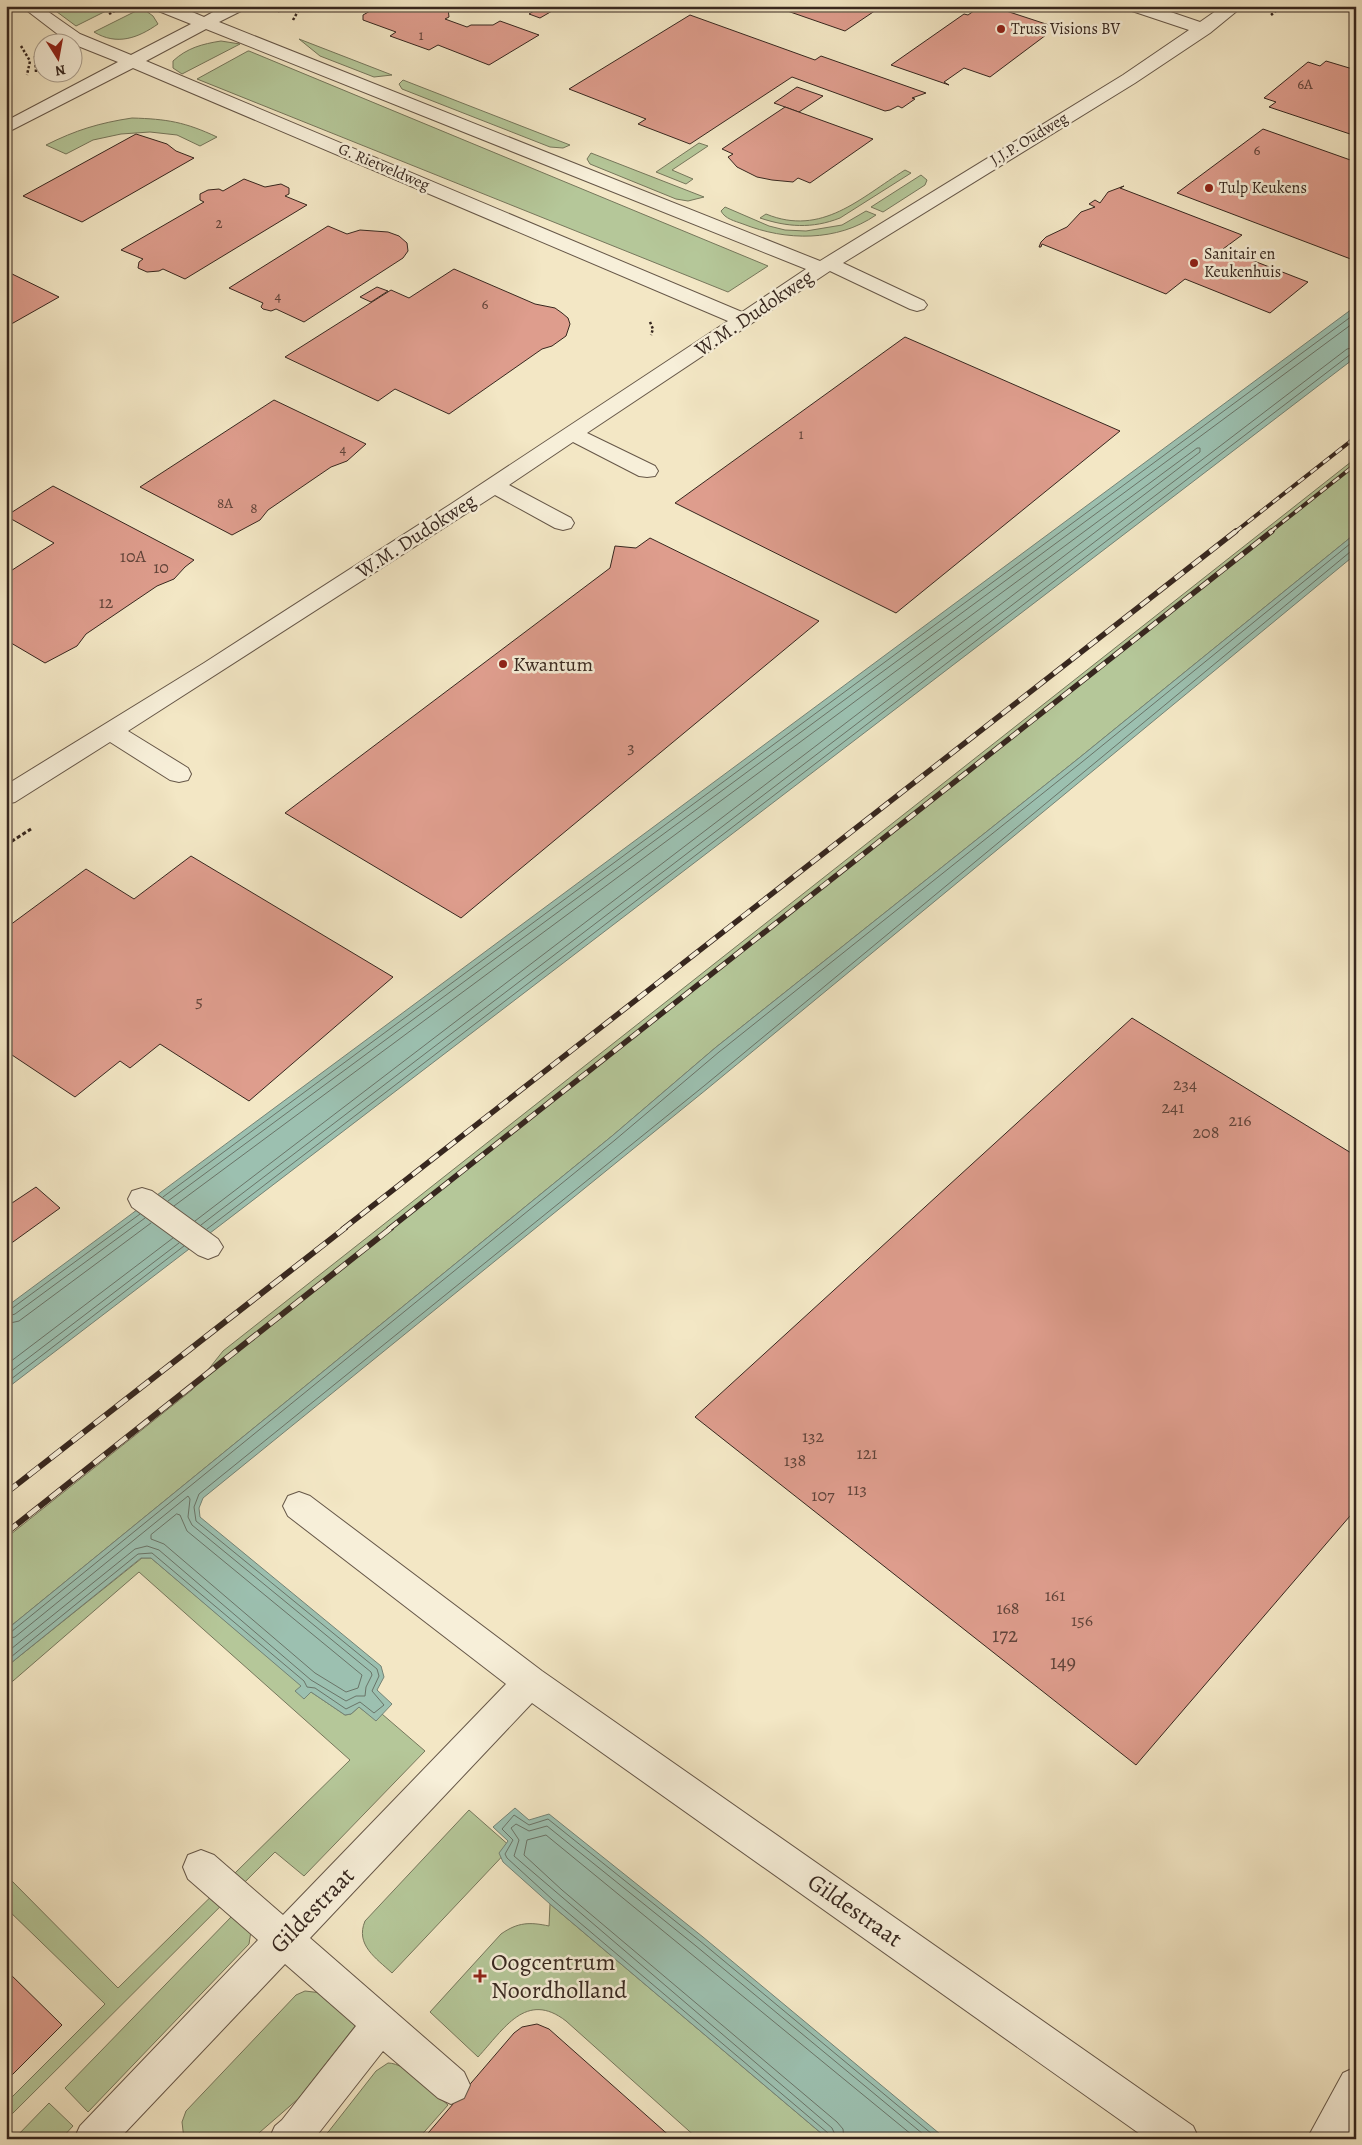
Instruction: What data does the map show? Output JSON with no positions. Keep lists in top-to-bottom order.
{
  "streets": {
    "street": [
      "J.J.P. Oudweg",
      "G. Rietveldweg",
      "W.M. Dudokweg",
      "Gildestraat"
    ]
  },
  "crossings": [
    ["J.J.P. Oudweg", "W.M. Dudokweg"],
    ["G. Rietveldweg", "W.M. Dudokweg"]
  ],
  "places": {
    "other": [
      "Truss Visions BV",
      "Tulp Keukens",
      "Sanitair en Keukenhuis",
      "Kwantum"
    ],
    "health": ["Oogcentrum Noordholland"]
  },
  "house_numbers": [
    "1",
    "6A",
    "6",
    "2",
    "4",
    "6",
    "1",
    "4",
    "8A",
    "8",
    "10A",
    "10",
    "12",
    "3",
    "5",
    "234",
    "241",
    "216",
    "208",
    "132",
    "121",
    "138",
    "113",
    "107",
    "161",
    "168",
    "156",
    "172",
    "149"
  ],
  "north": "bottom"
}
